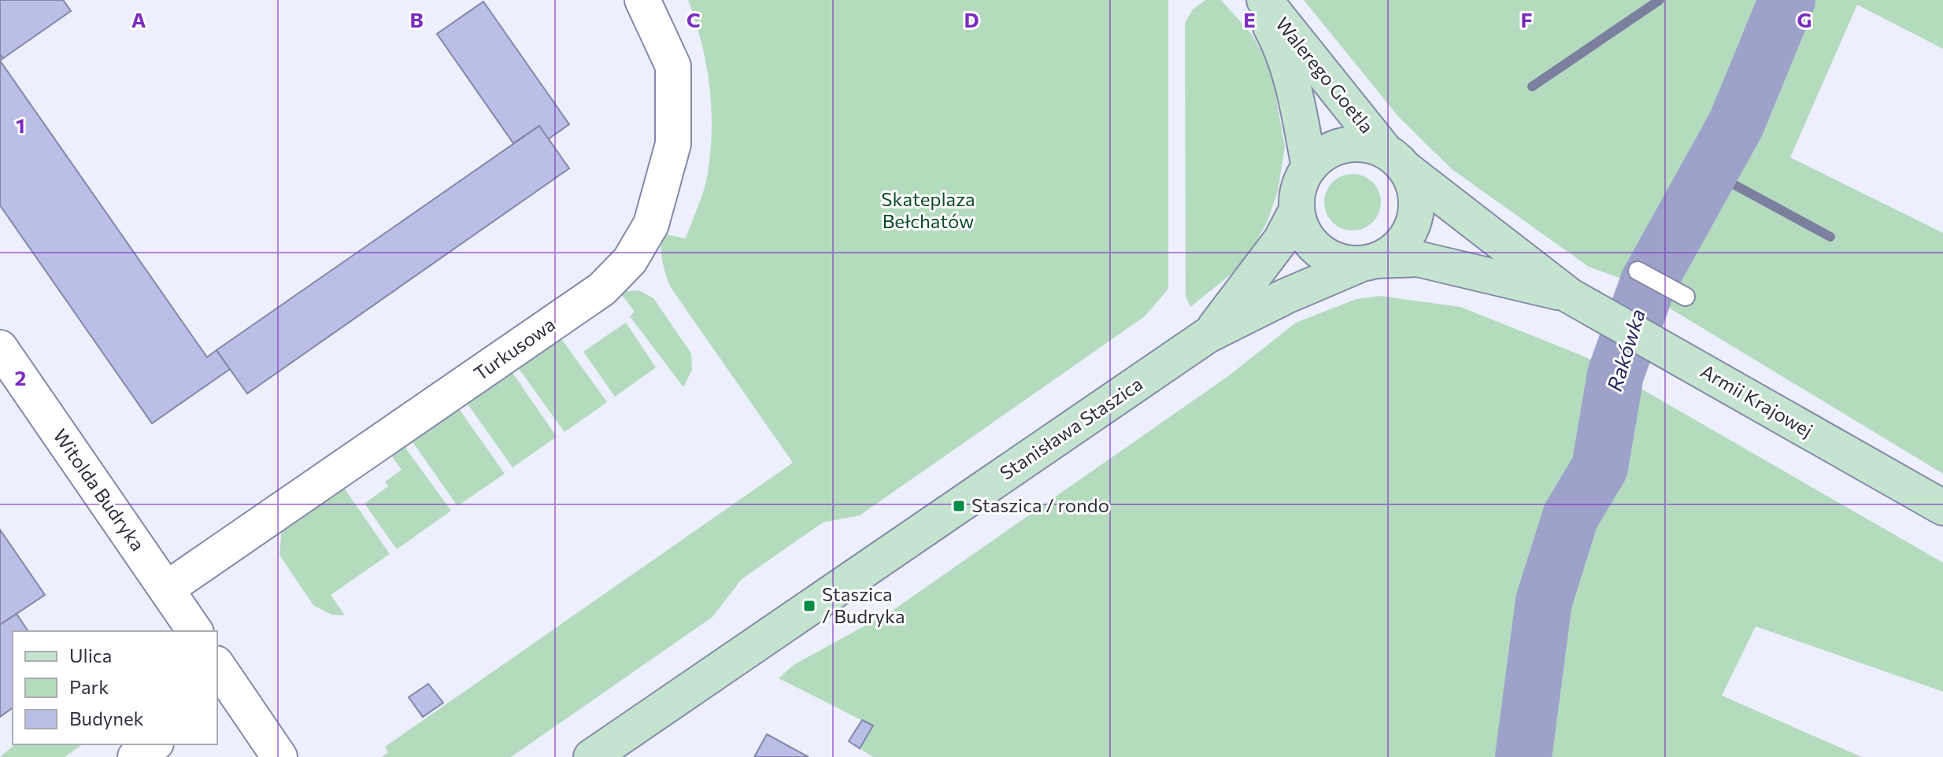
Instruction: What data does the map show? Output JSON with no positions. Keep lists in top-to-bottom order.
{
  "streets": {
    "street": [
      "Walerego Goetla",
      "Turkusowa",
      "Armii Krajowej",
      "Stanisława Staszica",
      "Witolda Budryka"
    ]
  },
  "crossings": [
    ["Walerego Goetla", "Armii Krajowej"],
    ["Walerego Goetla", "Stanisława Staszica"],
    ["Turkusowa", "Witolda Budryka"],
    ["Armii Krajowej", "Stanisława Staszica"]
  ],
  "water": ["Rakówka"],
  "parks": ["Skateplaza Bełchatów"],
  "places": {
    "transit": ["Staszica / rondo", "Staszica / Budryka"]
  },
  "legend": ["Ulica", "Park", "Budynek"],
  "grid": {
    "columns": [
      "A",
      "B",
      "C",
      "D",
      "E",
      "F",
      "G"
    ],
    "rows": ["1", "2"]
  }
}
